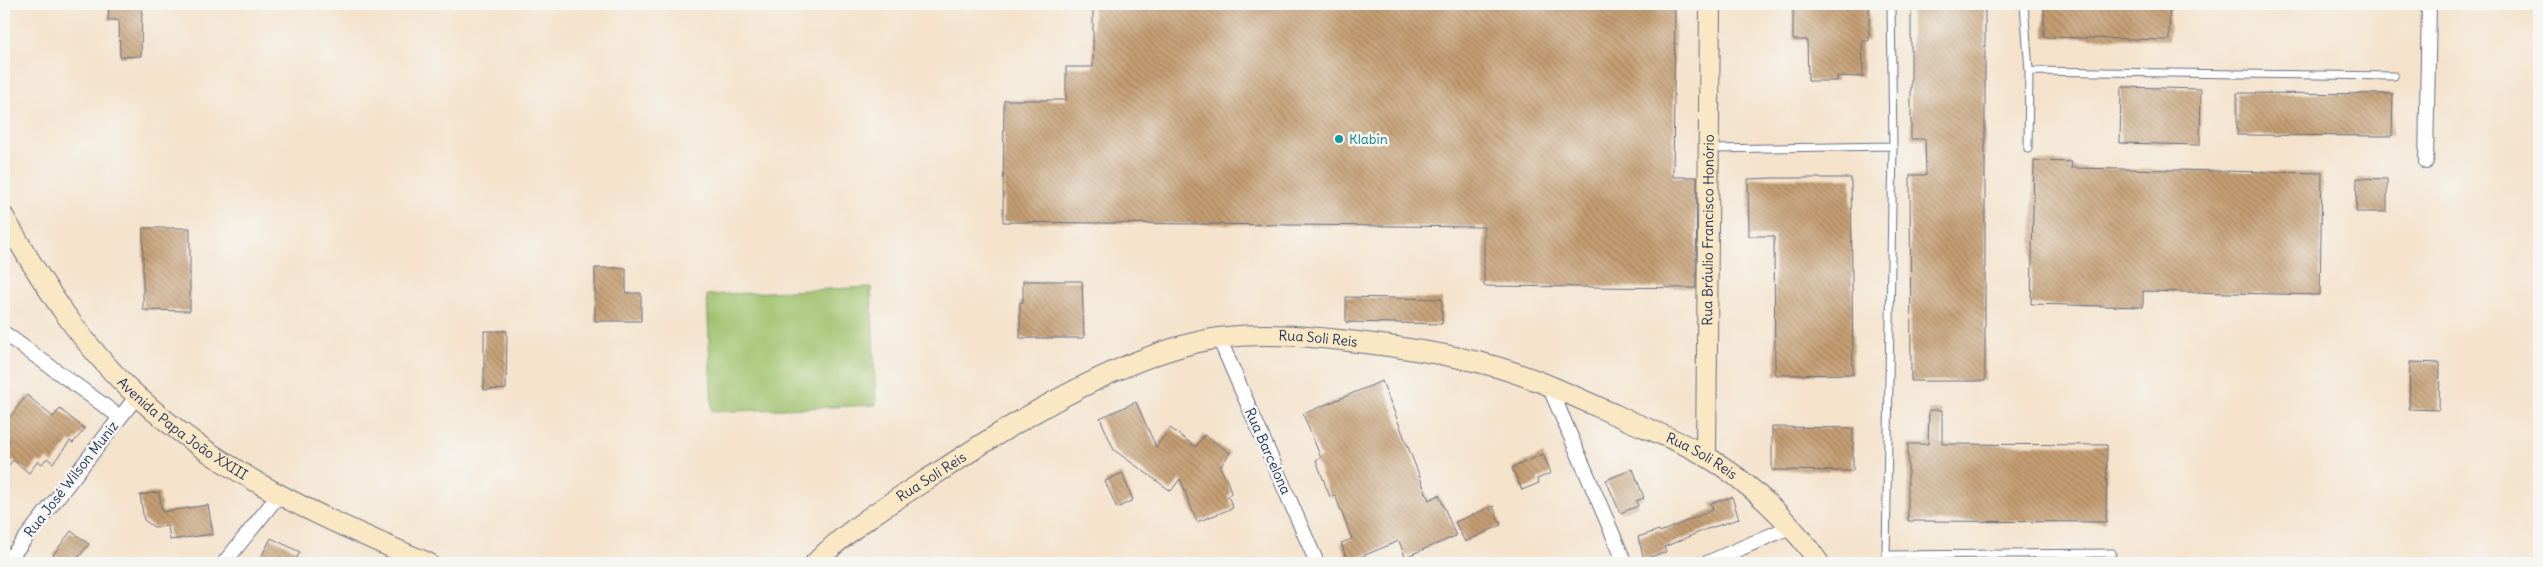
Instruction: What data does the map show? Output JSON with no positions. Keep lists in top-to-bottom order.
{
  "streets": {
    "street": [
      "Rua Bráulio Francisco Honório",
      "Rua Soli Reis",
      "Avenida Papa João XXIII",
      "Rua Barcelona",
      "Rua José Wilson Muniz"
    ]
  },
  "crossings": [
    ["Rua Bráulio Francisco Honório", "Rua Soli Reis"],
    ["Rua Soli Reis", "Rua Barcelona"],
    ["Avenida Papa João XXIII", "Rua José Wilson Muniz"]
  ],
  "places": ["Klabin"]
}
